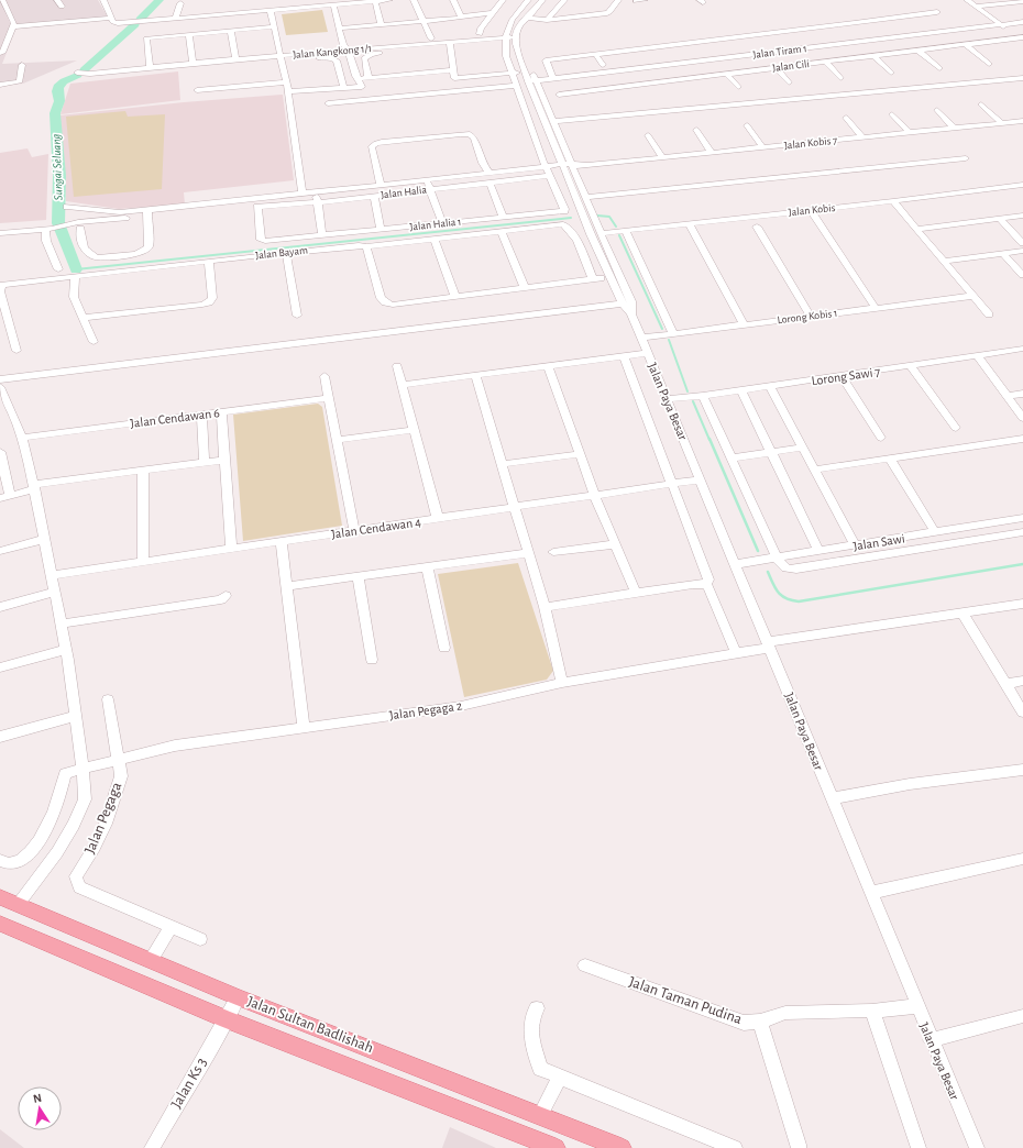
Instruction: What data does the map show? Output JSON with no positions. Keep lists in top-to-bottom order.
{
  "streets": {
    "main road": ["Jalan Sultan Badlishah"],
    "street": [
      "Jalan Kangkong 1/1",
      "Jalan Tiram 1",
      "Jalan Cili",
      "Jalan Kobis 7",
      "Jalan Halia",
      "Jalan Kobis",
      "Jalan Halia 1",
      "Jalan Bayam",
      "Lorong Kobis 1",
      "Lorong Sawi 7",
      "Jalan Paya Besar",
      "Jalan Cendawan 6",
      "Jalan Cendawan 4",
      "Jalan Sawi",
      "Jalan Pegaga 2",
      "Jalan Pegaga",
      "Jalan Taman Pudina",
      "Jalan Ks 3"
    ]
  },
  "crossings": [
    ["Jalan Tiram 1", "Jalan Paya Besar"],
    ["Jalan Kobis 7", "Jalan Halia"],
    ["Jalan Kobis 7", "Jalan Halia 1"],
    ["Jalan Kobis 7", "Jalan Paya Besar"],
    ["Jalan Halia", "Jalan Halia 1"],
    ["Jalan Kobis", "Jalan Paya Besar"],
    ["Lorong Kobis 1", "Jalan Paya Besar"],
    ["Lorong Sawi 7", "Jalan Paya Besar"],
    ["Jalan Paya Besar", "Jalan Cendawan 4"],
    ["Jalan Paya Besar", "Jalan Sawi"],
    ["Jalan Paya Besar", "Jalan Pegaga 2"],
    ["Jalan Paya Besar", "Jalan Taman Pudina"],
    ["Jalan Pegaga 2", "Jalan Pegaga"],
    ["Jalan Sultan Badlishah", "Jalan Ks 3"]
  ],
  "water": ["Sungai Seluang"],
  "north": "top"
}
